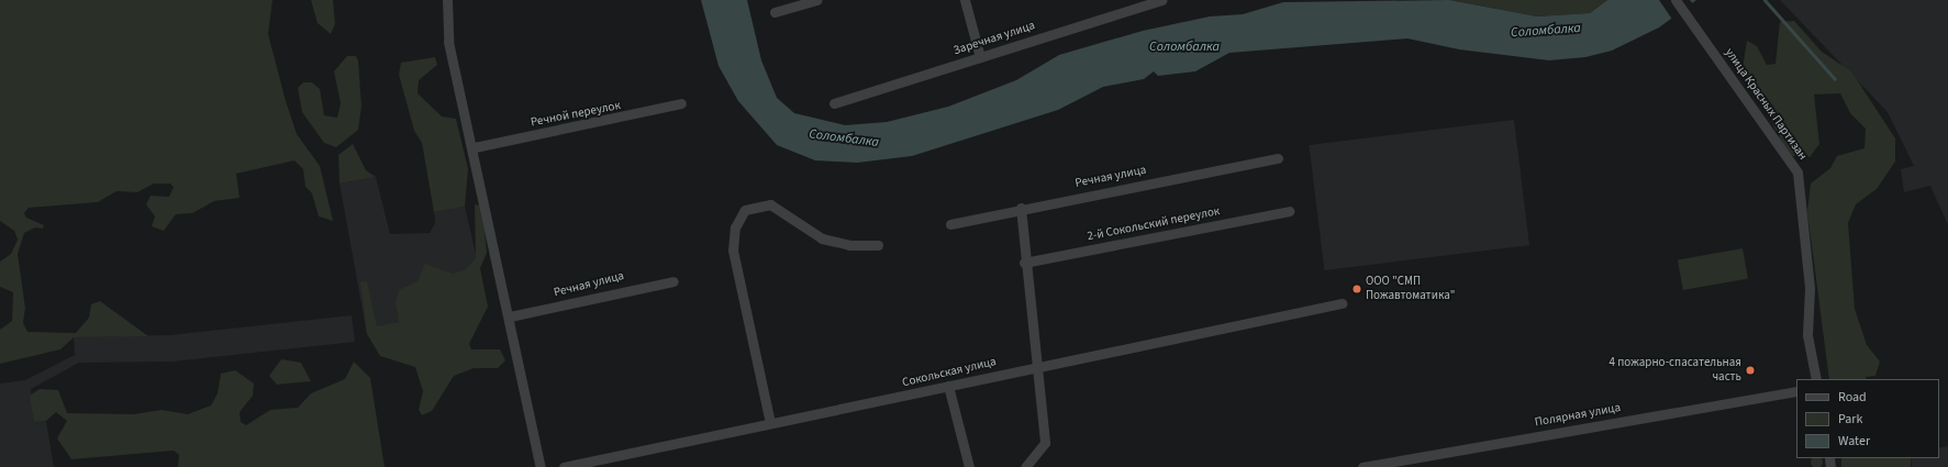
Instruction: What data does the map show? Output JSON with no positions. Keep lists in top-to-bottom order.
{
  "streets": {
    "street": [
      "Заречная улица",
      "улица Красных Партизан",
      "Речной переулок",
      "Речная улица",
      "2-й Сокольский переулок",
      "Сокольская улица",
      "Полярная улица"
    ]
  },
  "water": ["Соломбалка"],
  "places": ["ООО \"СМП Пожавтоматика\"", "4 пожарно-спасательная часть"],
  "legend": ["Road", "Park", "Water"]
}
